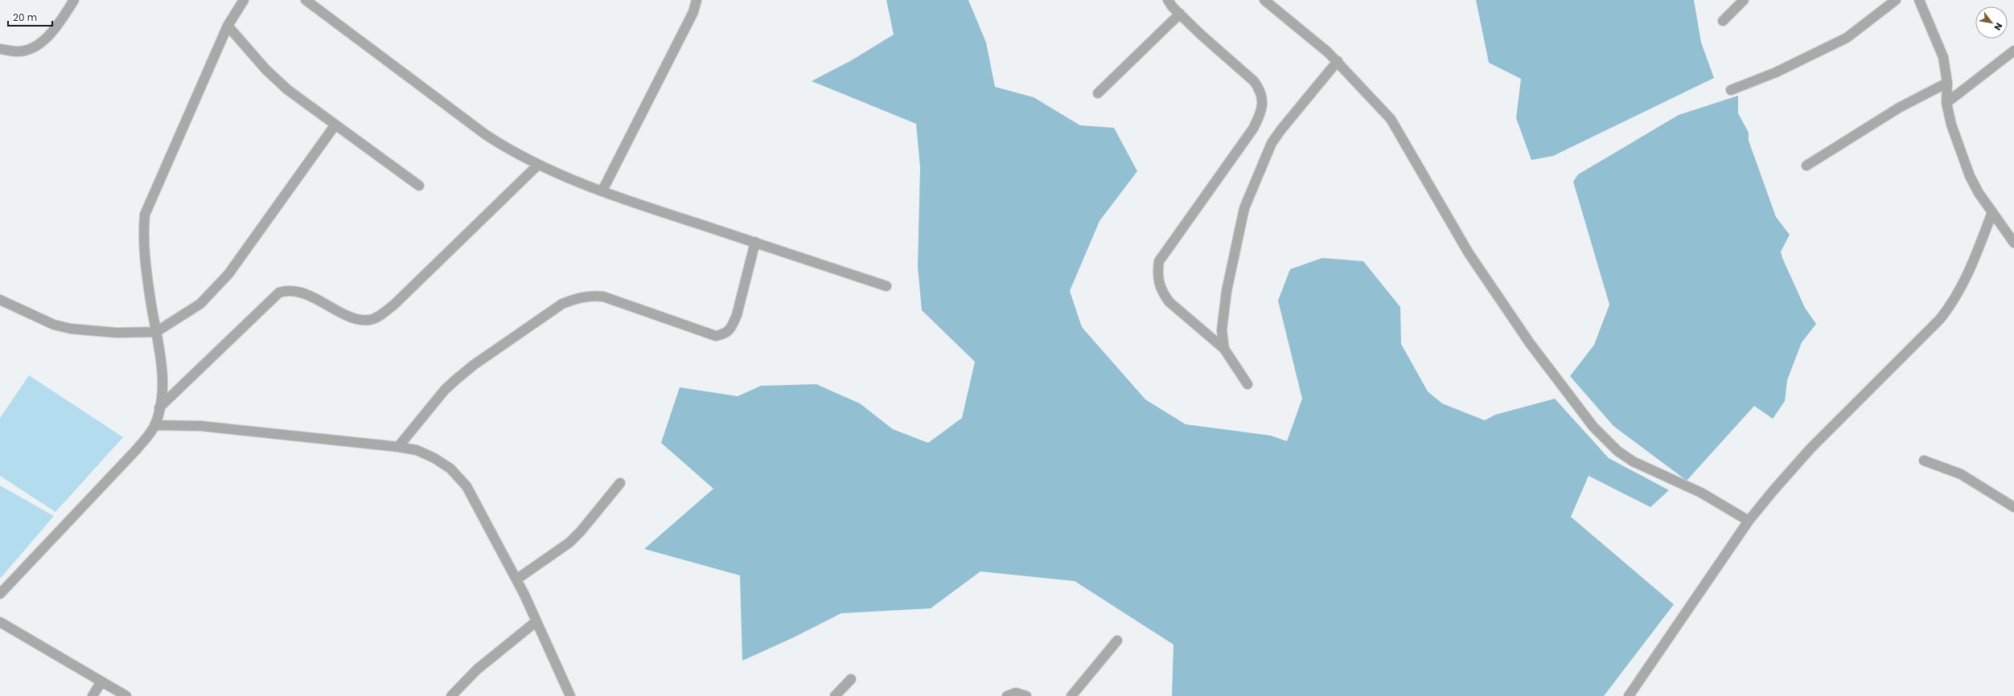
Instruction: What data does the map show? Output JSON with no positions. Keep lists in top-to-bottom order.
{
  "scale_bar": "20 m",
  "north": "bottom right"
}
